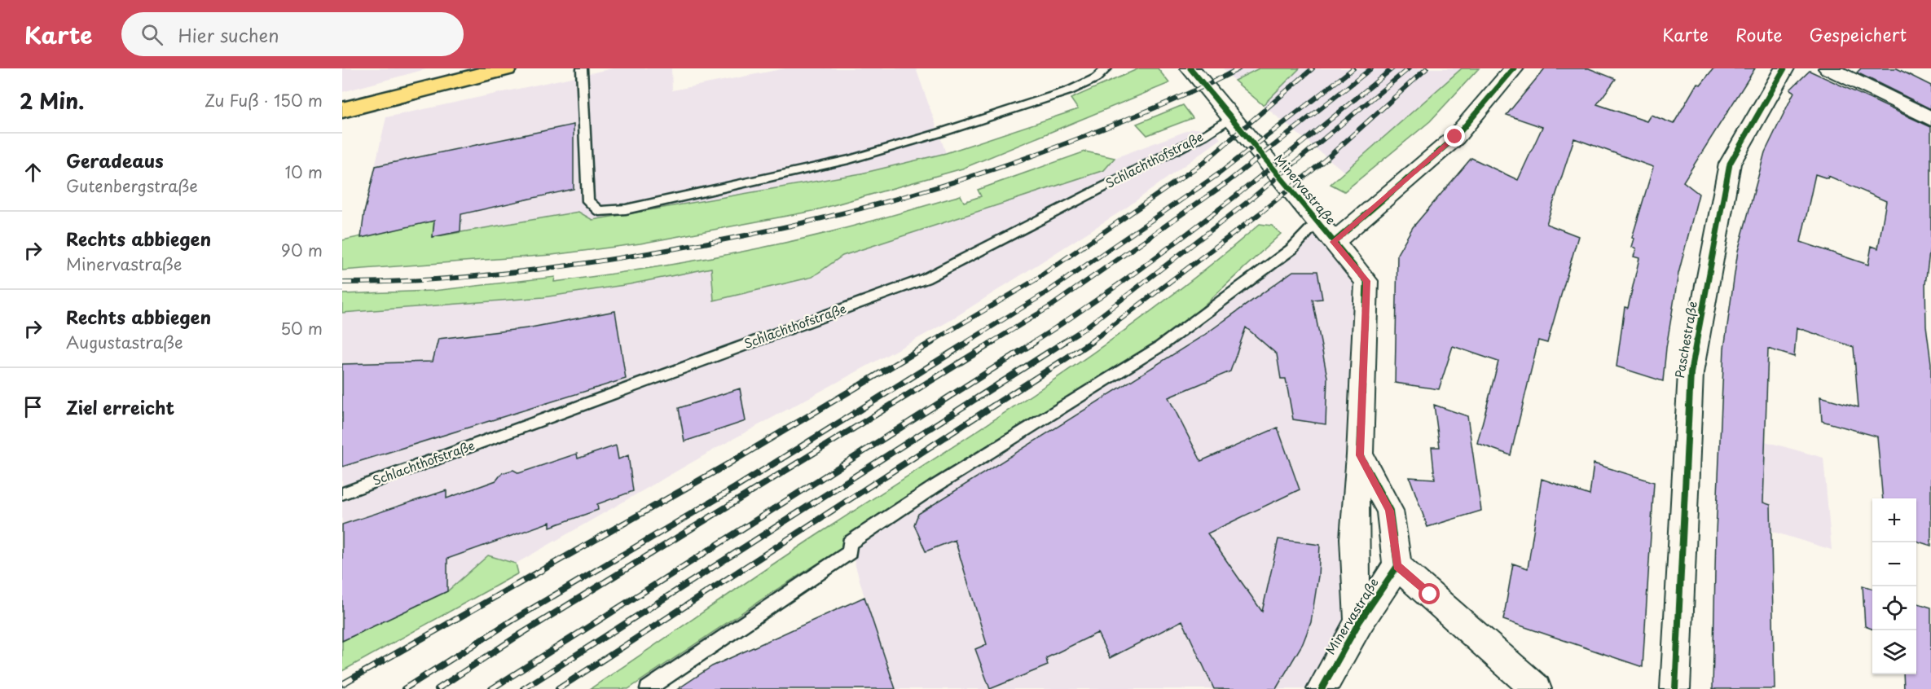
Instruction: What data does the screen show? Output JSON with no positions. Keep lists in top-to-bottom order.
{
  "streets": {
    "street": ["Minervastraße", "Paschestraße"],
    "lane": ["Schlachthofstraße"]
  },
  "crossings": [
    ["Schlachthofstraße", "Minervastraße"]
  ],
  "page": {
    "header": "Karte",
    "search": "Hier suchen",
    "nav": ["Karte", "Route", "Gespeichert"],
    "heading": ["2 Min.", "Zu Fuß · 150 m"],
    "list": [
      ["Geradeaus", "Gutenbergstraße", "10 m"],
      ["Rechts abbiegen", "Minervastraße", "90 m"],
      ["Rechts abbiegen", "Augustastraße", "50 m"],
      "Ziel erreicht"
    ],
    "map_buttons": ["+", "−"]
  }
}
